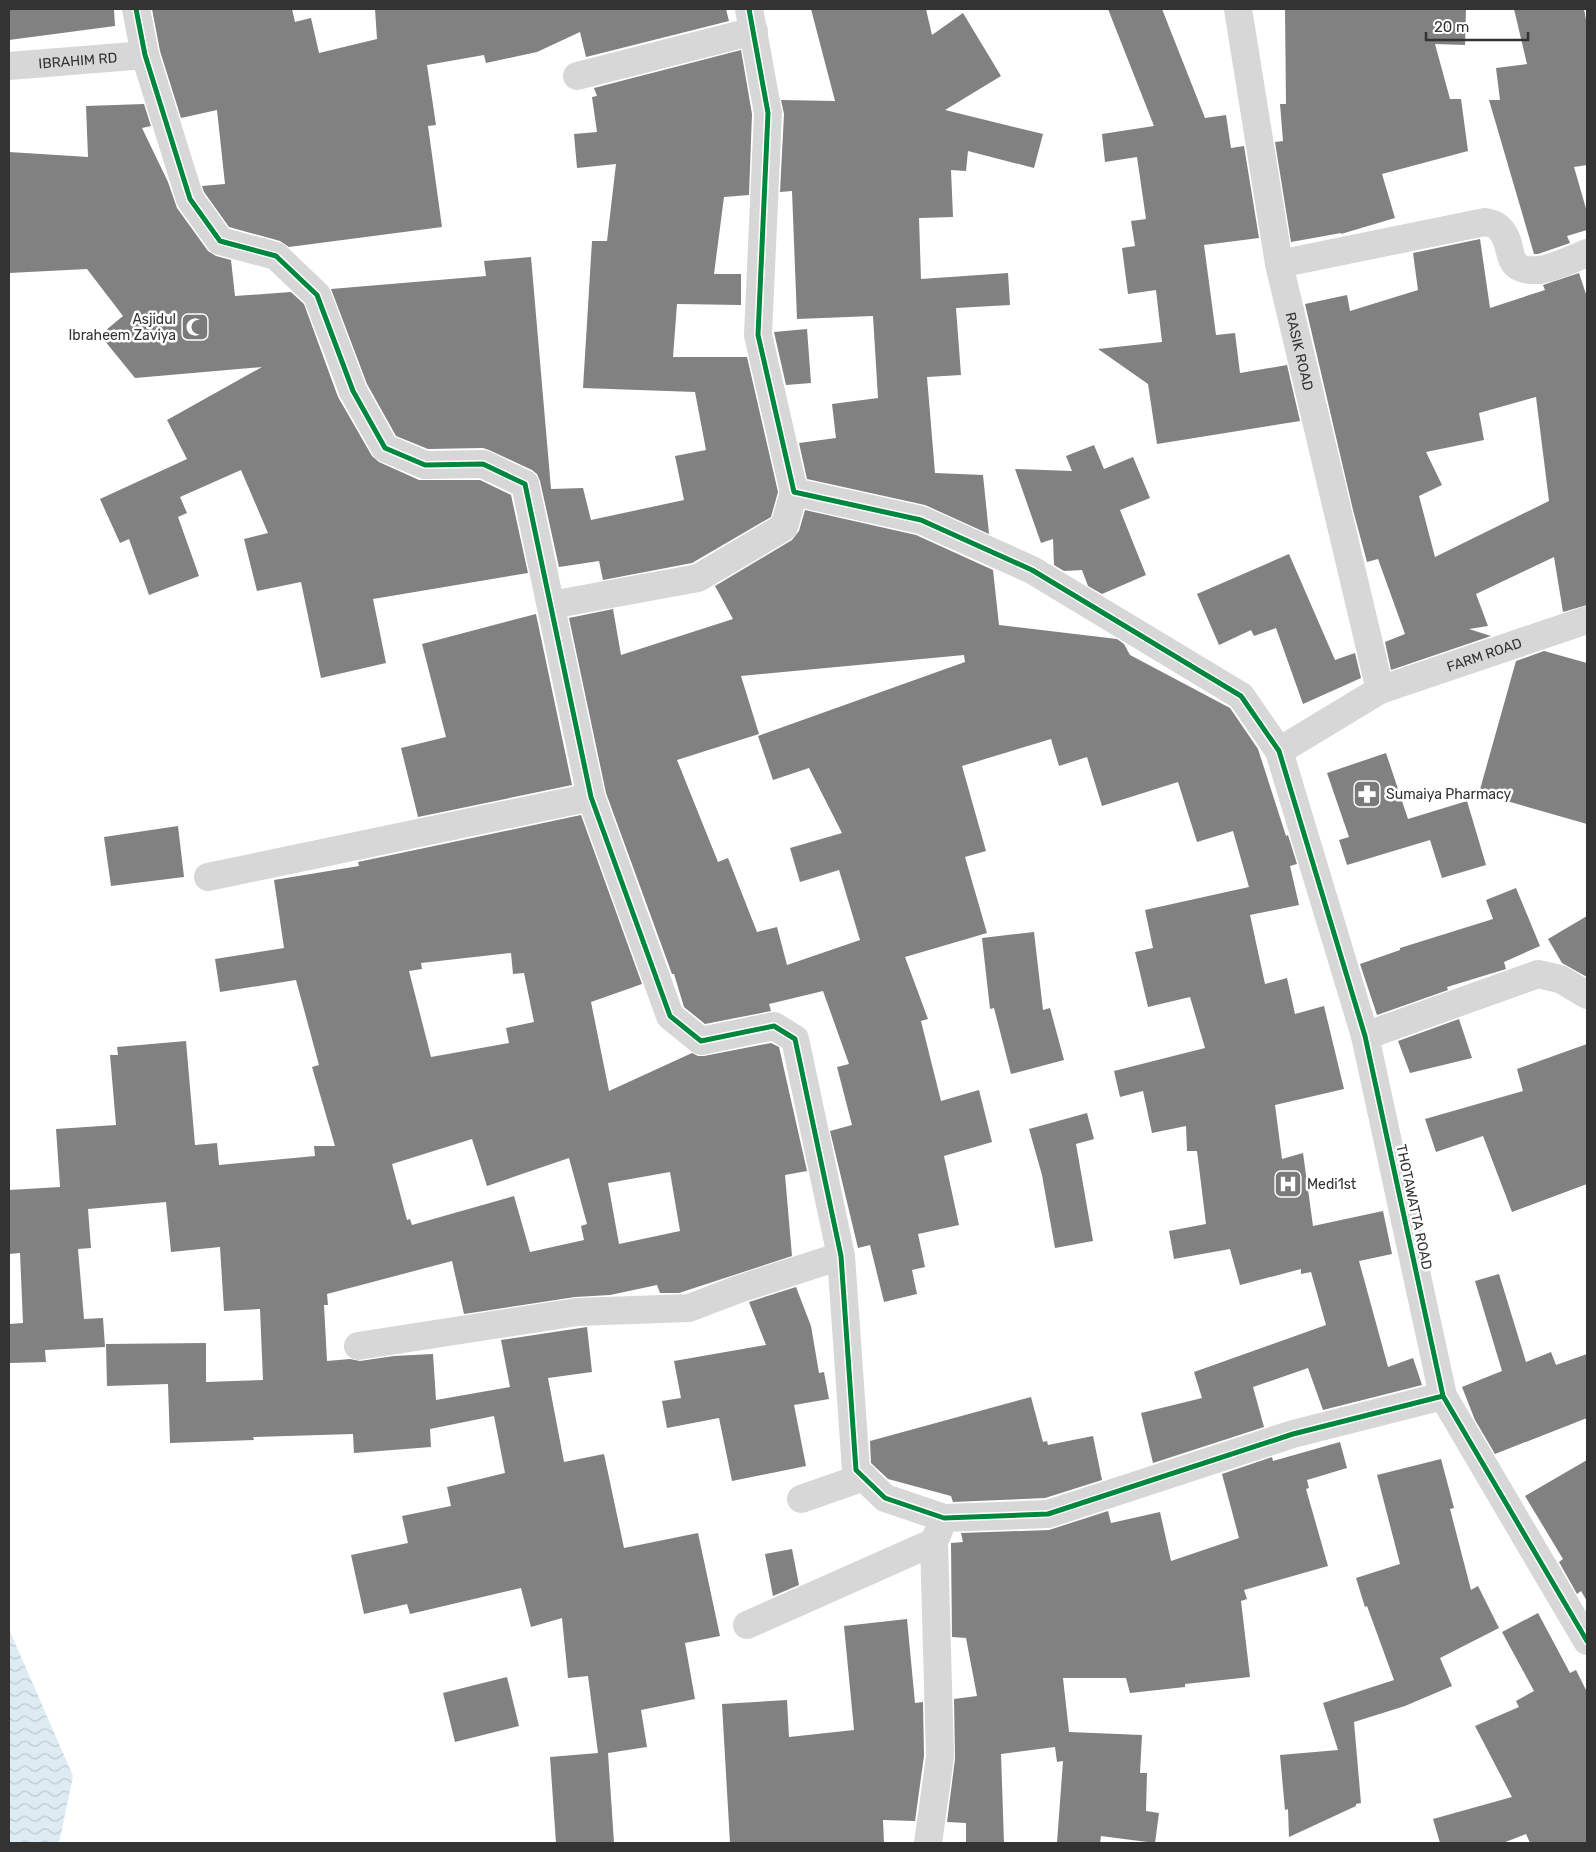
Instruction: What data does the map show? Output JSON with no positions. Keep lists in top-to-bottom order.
{
  "streets": {
    "street": [
      "IBRAHIM RD",
      "RASIK ROAD",
      "FARM ROAD",
      "THOTAWATTA ROAD"
    ]
  },
  "crossings": [
    ["RASIK ROAD", "FARM ROAD"],
    ["FARM ROAD", "THOTAWATTA ROAD"]
  ],
  "places": {
    "mosque": ["Asjidul Ibraheem Zaviya"],
    "pharmacy": ["Sumaiya Pharmacy"],
    "hospital": ["Medi1st"]
  },
  "scale_bar": "20 m"
}
